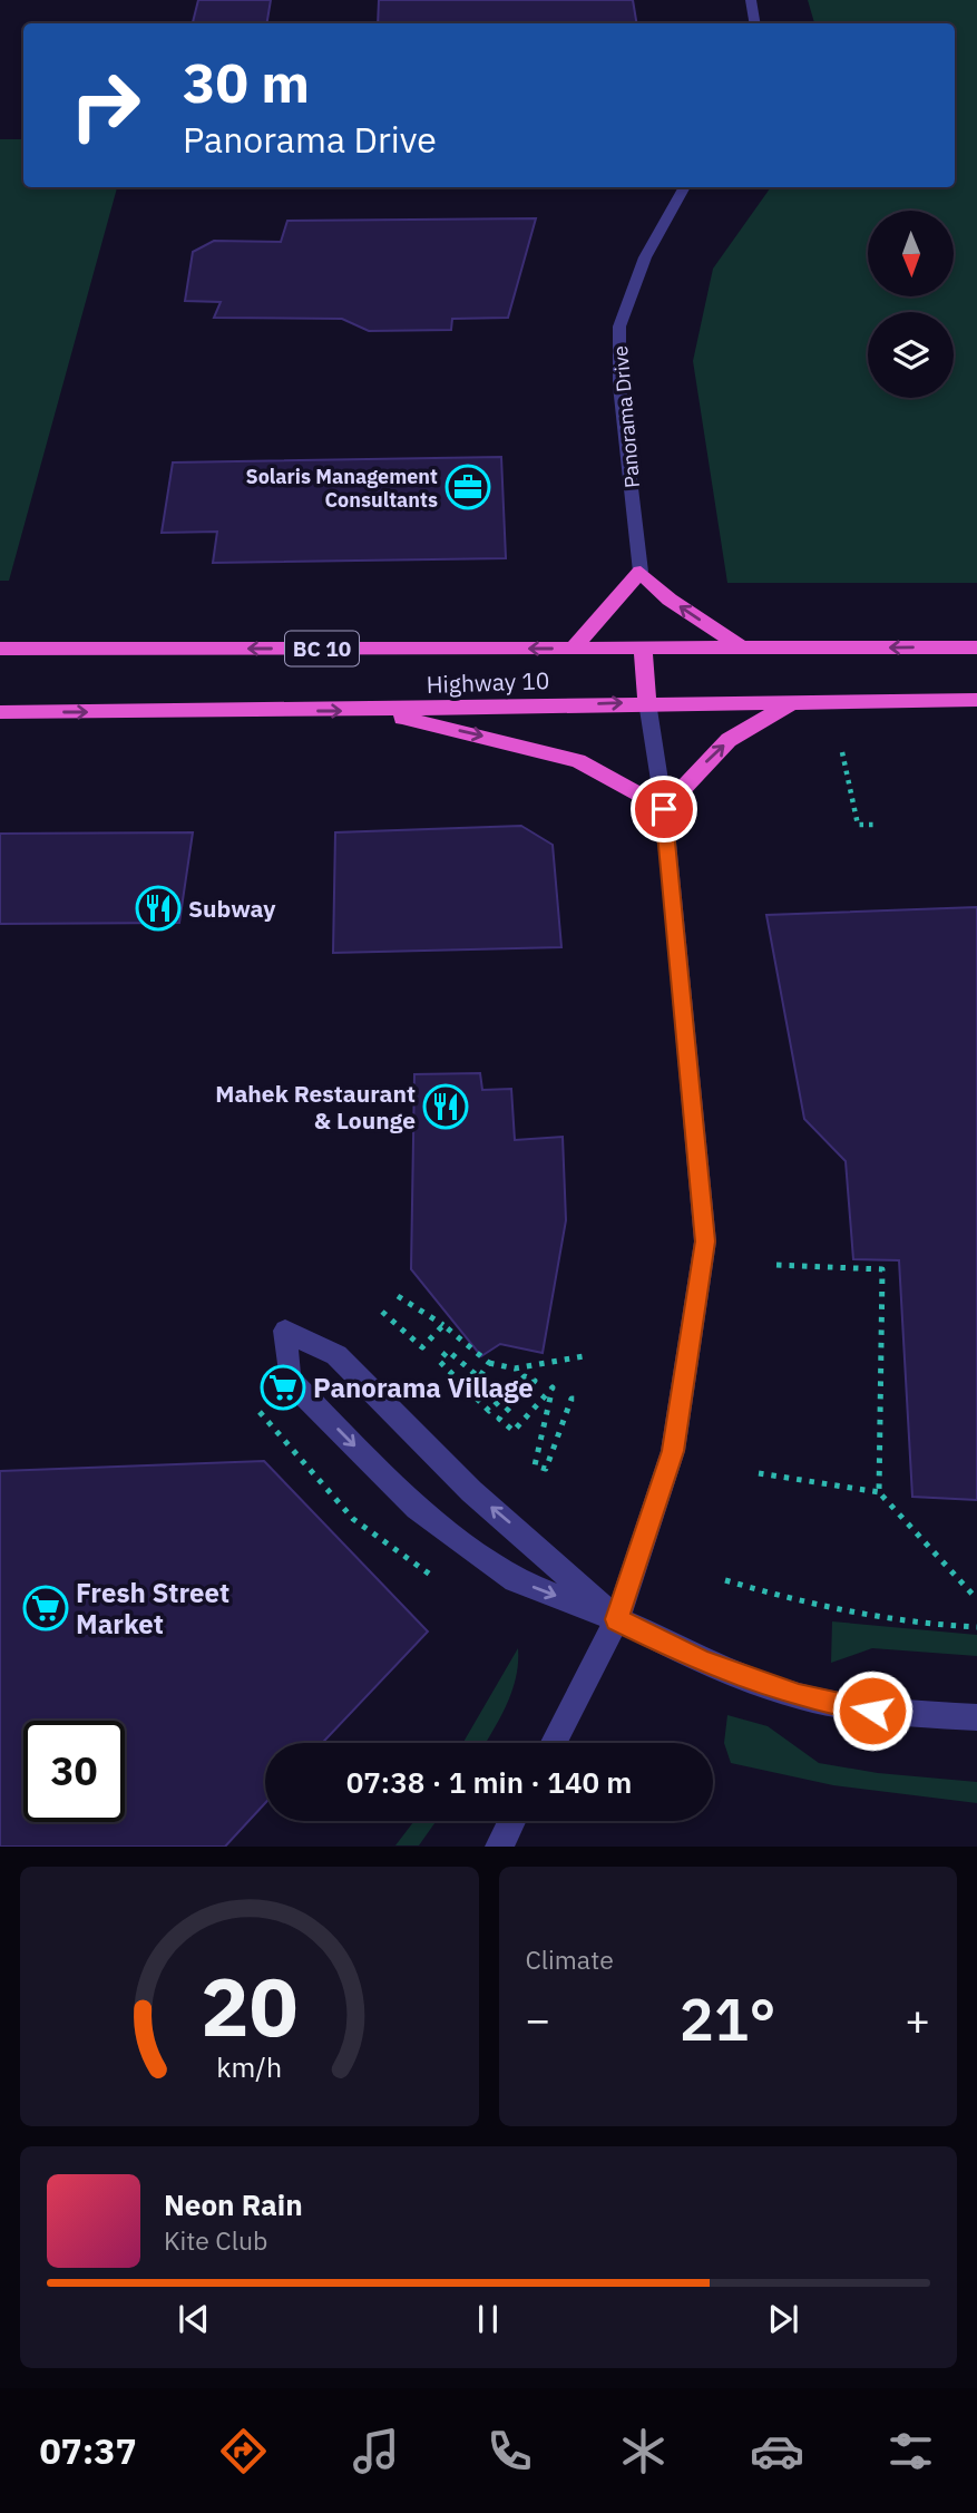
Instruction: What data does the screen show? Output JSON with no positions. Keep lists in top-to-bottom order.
{
  "streets": {
    "highway": ["BC 10", "Highway 10"],
    "street": ["Panorama Drive"]
  },
  "places": {
    "office": ["Solaris Management Consultants"],
    "restaurant": ["Subway", "Mahek Restaurant & Lounge"],
    "supermarket": ["Panorama Village", "Fresh Street Market"]
  },
  "north": "bottom",
  "page": {
    "turn": ["30 m", "Panorama Drive"],
    "limit": "30",
    "trip": "07:38 · 1 min · 140 m",
    "tile": "Climate",
    "heat": ["−", "21°", "+"],
    "song": ["Neon Rain", "Kite Club"],
    "tabs": "07:37",
    "gauge": ["20", "km/h"]
  }
}
